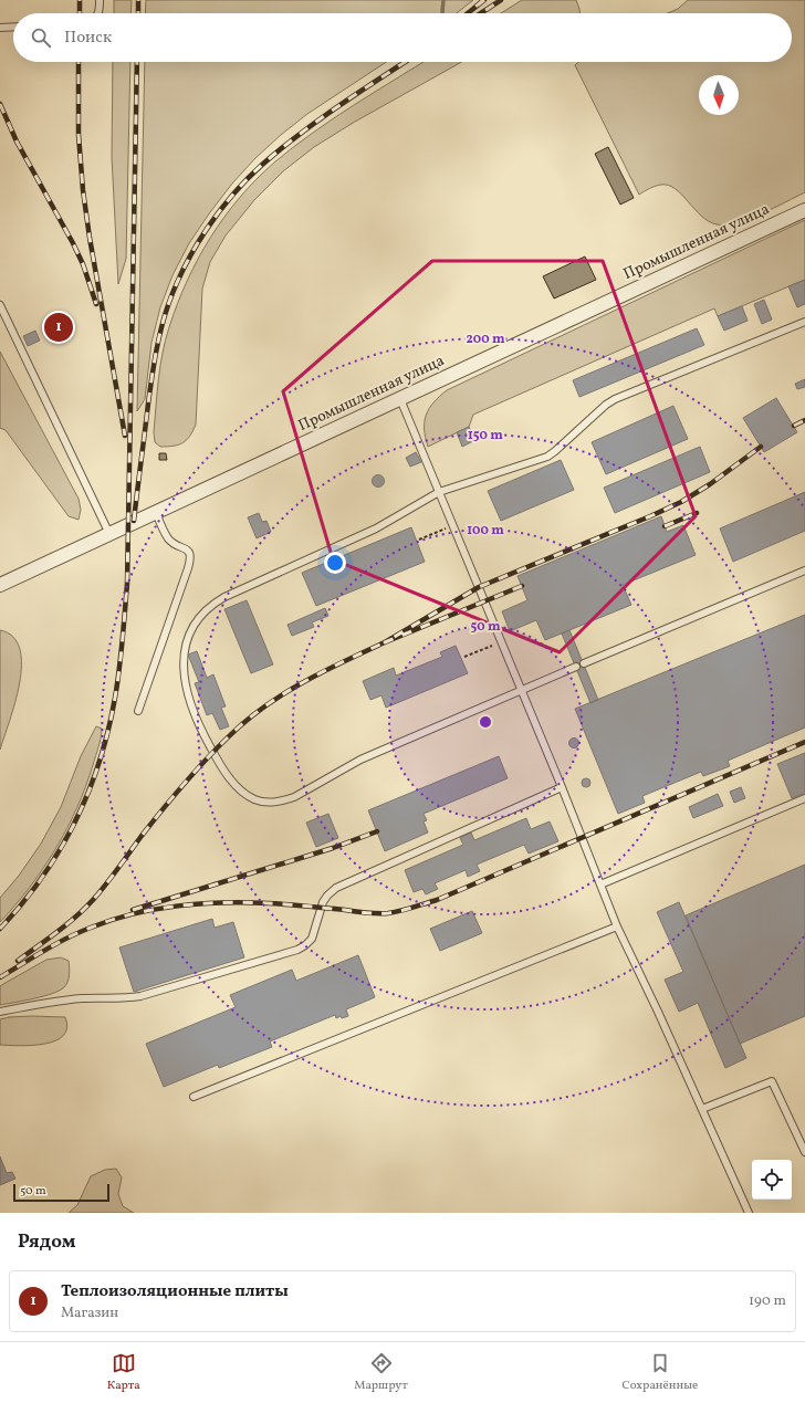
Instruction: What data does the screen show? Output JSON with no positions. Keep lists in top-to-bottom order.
{
  "streets": {
    "street": ["Промышленная улица"]
  },
  "scale_bar": "50 m",
  "north": "bottom",
  "page": {
    "search": "Поиск",
    "pins": "1",
    "scale": "50 m",
    "heading": "Рядом",
    "list": [
      {
        "mark": "1",
        "name": "Теплоизоляционные плиты",
        "note": "Магазин",
        "value": "190 m"
      }
    ],
    "nav": ["Карта", "Маршрут", "Сохранённые"]
  },
  "rings": [
    "200 m",
    "150 m",
    "100 m",
    "50 m"
  ]
}
